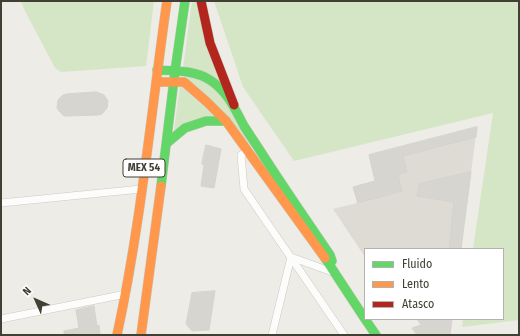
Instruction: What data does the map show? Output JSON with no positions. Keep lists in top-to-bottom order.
{
  "streets": {
    "main road": ["MEX 54"]
  },
  "legend": ["Fluido", "Lento", "Atasco"],
  "north": "top left"
}
